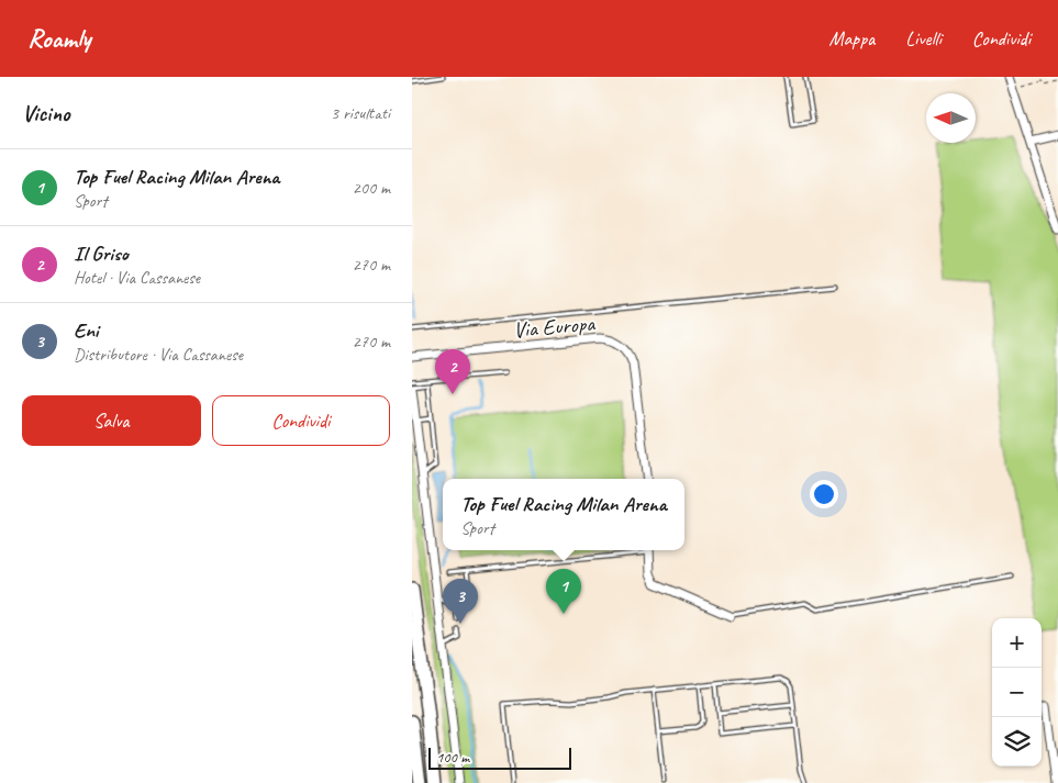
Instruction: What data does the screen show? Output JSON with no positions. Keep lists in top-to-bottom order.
{
  "streets": {
    "street": ["Via Europa"]
  },
  "scale_bar": "100 m",
  "north": "left",
  "page": {
    "header": "Roamly",
    "nav": ["Mappa", "Livelli", "Condividi"],
    "heading": ["Vicino", "3 risultati"],
    "list": [
      {
        "mark": "1",
        "name": "Top Fuel Racing Milan Arena",
        "note": "Sport",
        "value": "200 m"
      },
      {
        "mark": "2",
        "name": "Il Griso",
        "note": "Hotel · Via Cassanese",
        "value": "270 m"
      },
      {
        "mark": "3",
        "name": "Eni",
        "note": "Distributore · Via Cassanese",
        "value": "270 m"
      }
    ],
    "pins": ["2", "1", "3"],
    "buttons": ["Salva", "Condividi"],
    "popup": ["Top Fuel Racing Milan Arena", "Sport"],
    "map_buttons": ["+", "−"],
    "scale": "100 m"
  }
}
